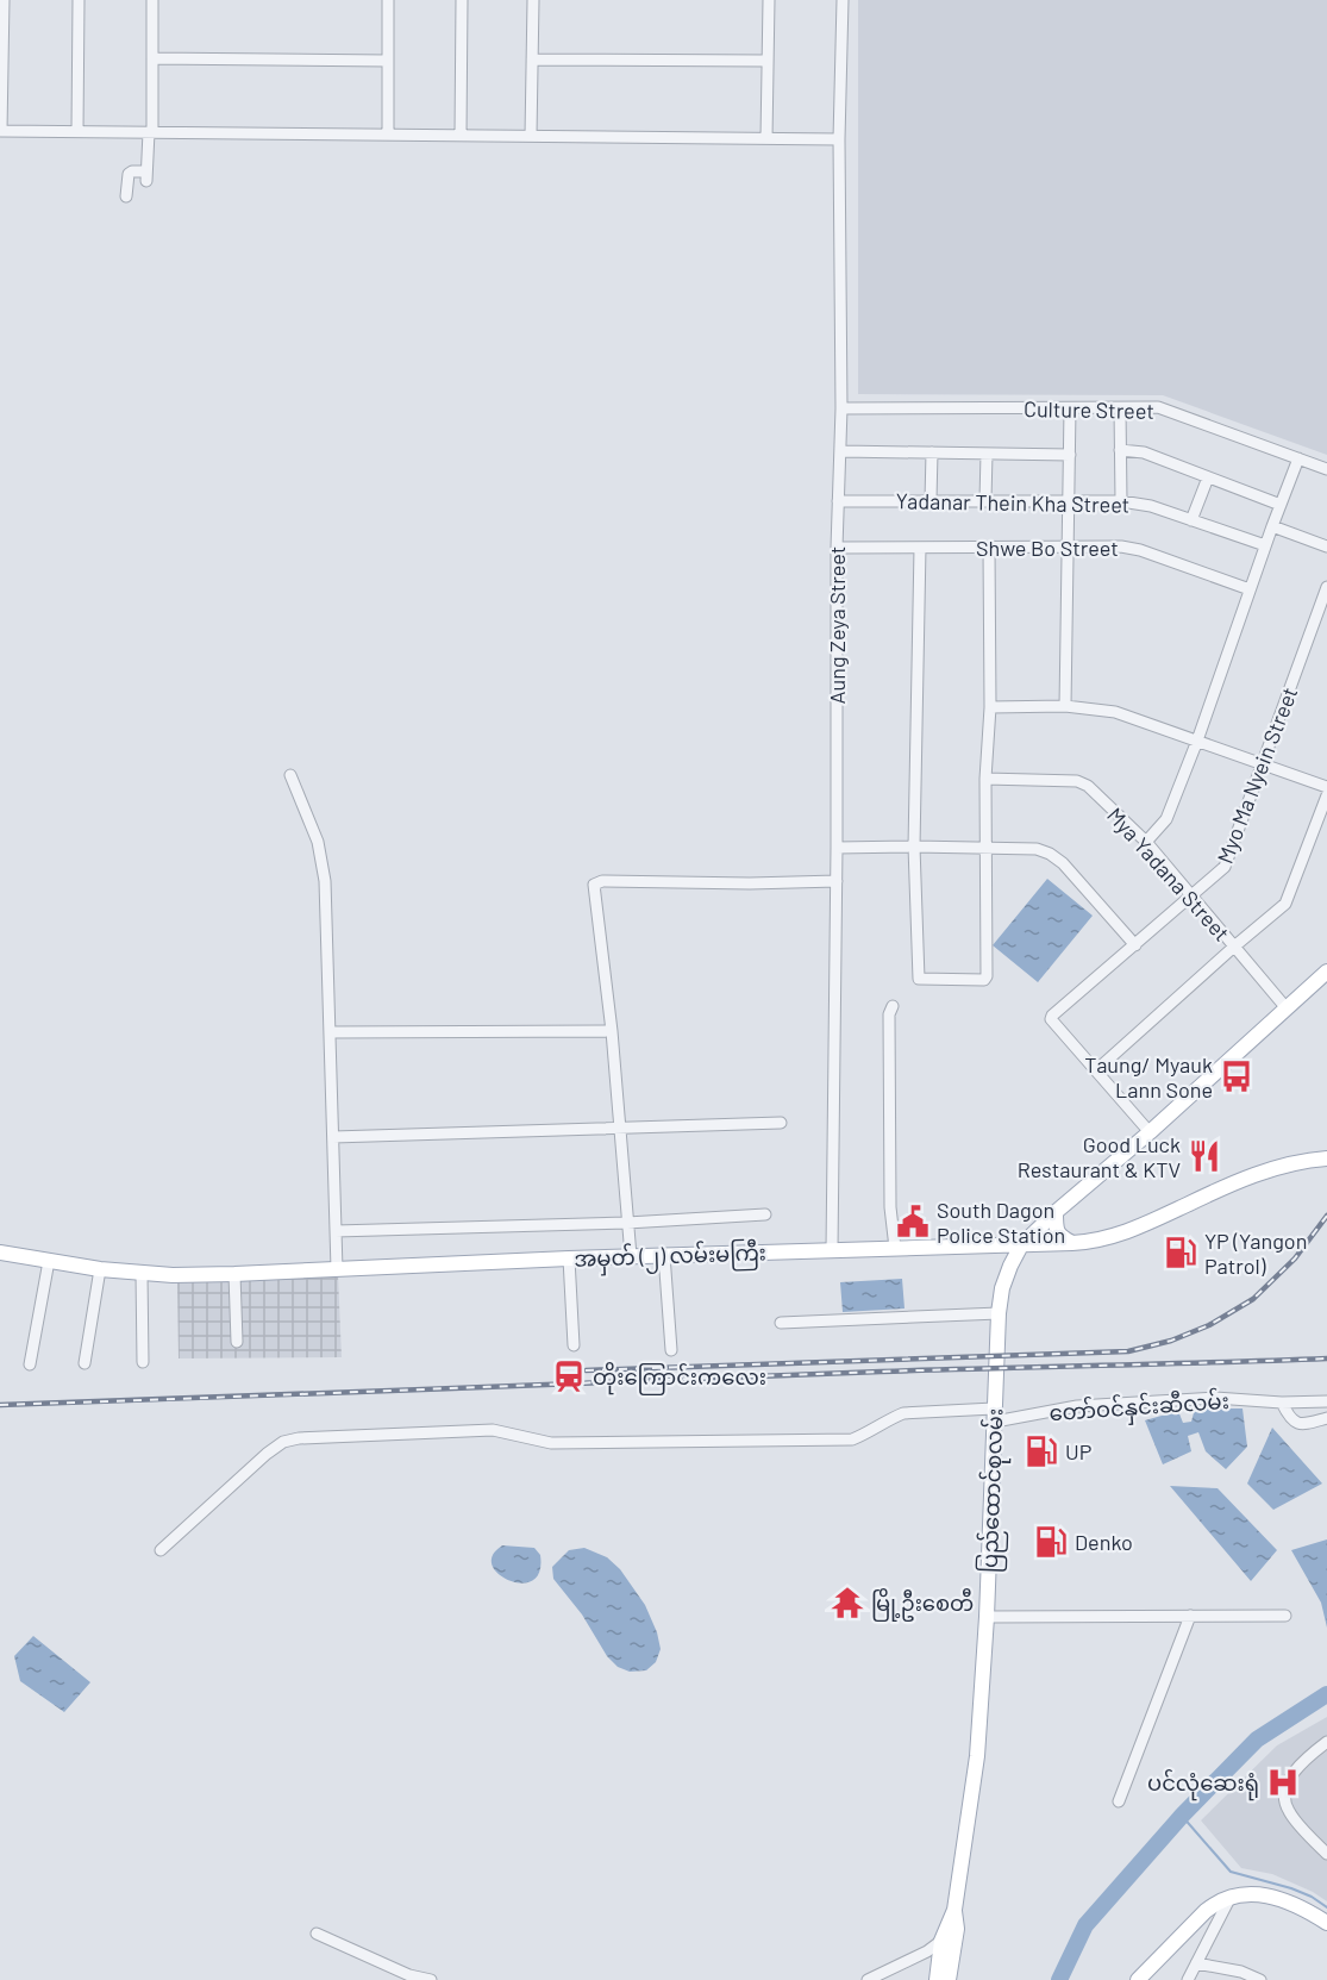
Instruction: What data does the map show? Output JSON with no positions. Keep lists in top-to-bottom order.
{
  "streets": {
    "main road": ["အမှတ် (၂) လမ်းမကြီး", "ပြည်ထောင်စုလမ်း"],
    "street": [
      "Culture Street",
      "Yadanar Thein Kha Street",
      "Shwe Bo Street",
      "Aung Zeya Street",
      "Myo Ma Nyein Street",
      "Mya Yadana Street",
      "တော်ဝင်နှင်းဆီလမ်း"
    ]
  },
  "crossings": [
    ["Culture Street", "Aung Zeya Street"],
    ["Yadanar Thein Kha Street", "Aung Zeya Street"],
    ["Shwe Bo Street", "Aung Zeya Street"],
    ["Aung Zeya Street", "အမှတ် (၂) လမ်းမကြီး"],
    ["Myo Ma Nyein Street", "Mya Yadana Street"],
    ["အမှတ် (၂) လမ်းမကြီး", "ပြည်ထောင်စုလမ်း"],
    ["တော်ဝင်နှင်းဆီလမ်း", "ပြည်ထောင်စုလမ်း"]
  ],
  "places": {
    "bus stop": ["Taung/ Myauk Lann Sone"],
    "restaurant": ["Good Luck Restaurant & KTV"],
    "public building": ["South Dagon Police Station"],
    "fuel station": ["YP (Yangon Patrol)", "UP", "Denko"],
    "station": ["တိုးကြောင်းကလေး"],
    "temple": ["မြို့ဦးစေတီ"],
    "hospital": ["ပင်လုံဆေးရုံ"]
  }
}
